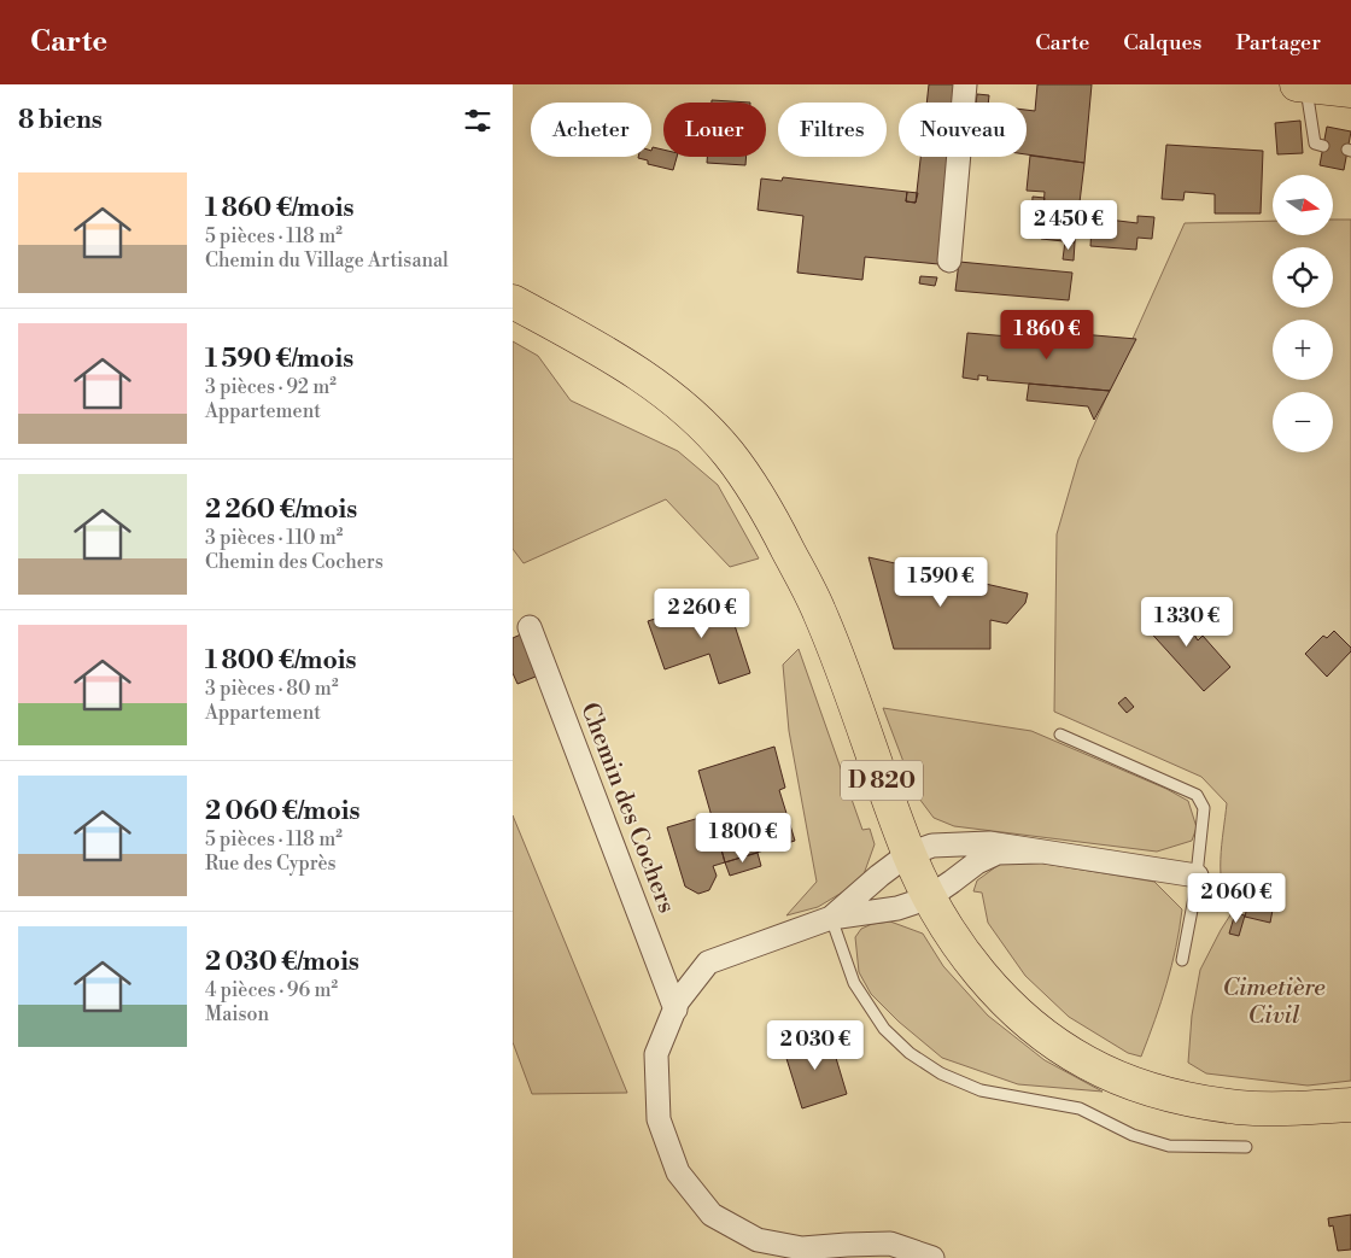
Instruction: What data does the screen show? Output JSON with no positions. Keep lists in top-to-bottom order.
{
  "streets": {
    "main road": ["D 820"],
    "street": ["Chemin des Cochers"]
  },
  "parks": ["Cimetière Civil"],
  "north": "right",
  "page": {
    "header": "Carte",
    "nav": ["Carte", "Calques", "Partager"],
    "heading": "8 biens",
    "chip": [
      "Acheter",
      "Louer",
      "Filtres",
      "Nouveau"
    ],
    "list": [
      {
        "name": "1 860 €/mois",
        "note": "5 pièces · 118 m² · Chemin du Village Artisanal"
      },
      {
        "name": "1 590 €/mois",
        "note": "3 pièces · 92 m² · Appartement"
      },
      {
        "name": "2 260 €/mois",
        "note": "3 pièces · 110 m² · Chemin des Cochers"
      },
      {
        "name": "1 800 €/mois",
        "note": "3 pièces · 80 m² · Appartement"
      },
      {
        "name": "2 060 €/mois",
        "note": "5 pièces · 118 m² · Rue des Cyprès"
      },
      {
        "name": "2 030 €/mois",
        "note": "4 pièces · 96 m² · Maison"
      }
    ],
    "map_buttons": ["+", "−"],
    "price": [
      "2 450 €",
      "1 860 €",
      "1 590 €",
      "2 260 €",
      "1 330 €",
      "1 800 €",
      "2 060 €",
      "2 030 €"
    ]
  }
}
